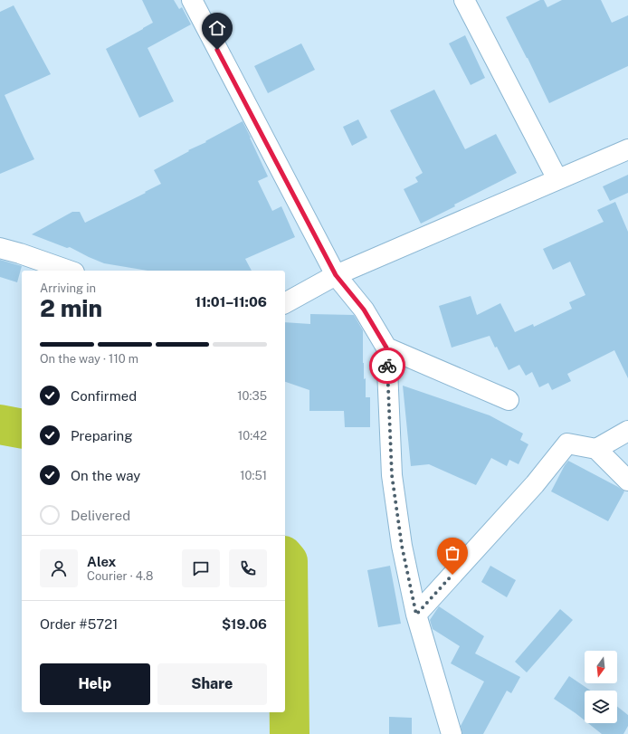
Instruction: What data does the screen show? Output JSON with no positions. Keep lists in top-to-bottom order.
{
  "north": "bottom",
  "page": {
    "heading": ["2 min", "Arriving in", "11:01–11:06"],
    "panel": [
      "Alex",
      "Courier · 4.8",
      "Order #5721",
      "$19.06"
    ],
    "bar": "On the way · 110 m",
    "list": [
      ["Confirmed", "10:35"],
      ["Preparing", "10:42"],
      ["On the way", "10:51"],
      "Delivered"
    ],
    "buttons": ["Help", "Share"]
  }
}
